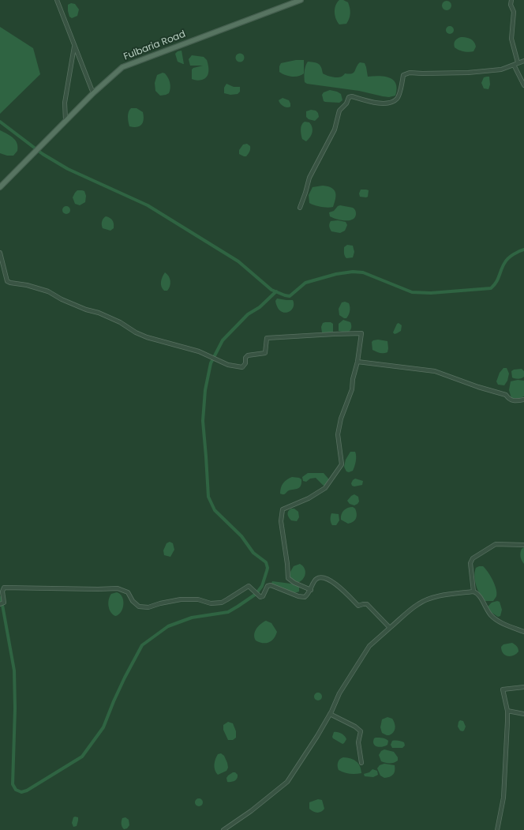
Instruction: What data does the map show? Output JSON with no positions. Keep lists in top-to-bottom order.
{
  "streets": {
    "main road": ["Fulbaria Road"]
  }
}
